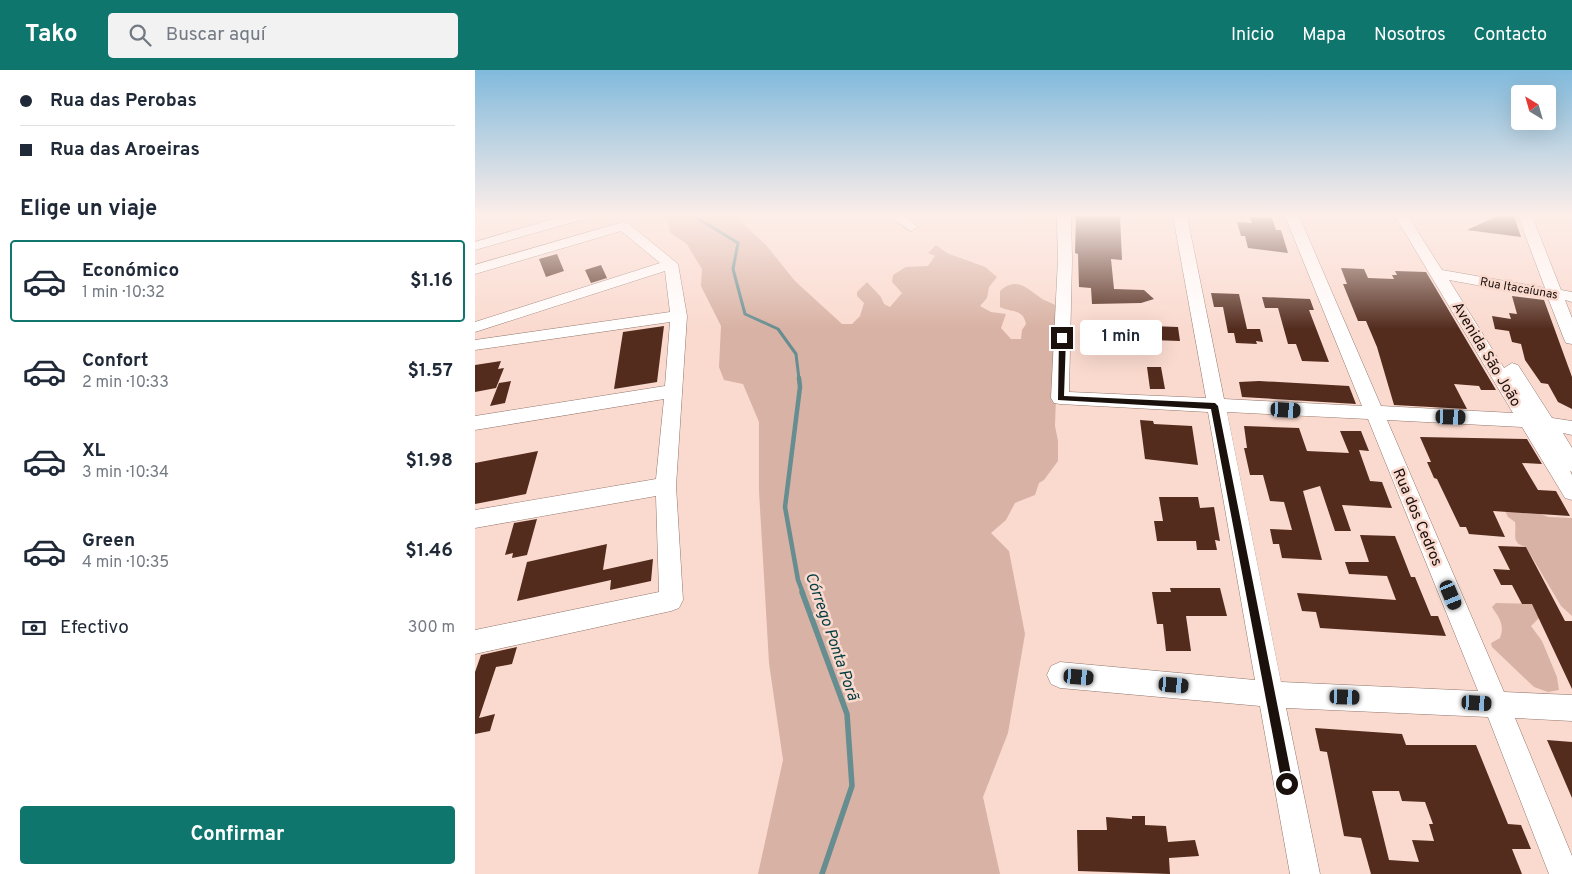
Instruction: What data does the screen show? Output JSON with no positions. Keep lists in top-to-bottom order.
{
  "streets": {
    "street": ["Rua Itacaíunas", "Avenida São João", "Rua dos Cedros"]
  },
  "crossings": [
    ["Rua Itacaíunas", "Avenida São João"]
  ],
  "water": ["Córrego Ponta Porã"],
  "north": "top left",
  "page": {
    "header": "Tako",
    "search": "Buscar aquí",
    "nav": [
      "Inicio",
      "Mapa",
      "Nosotros",
      "Contacto"
    ],
    "banner": ["Rua das Perobas", "Rua das Aroeiras"],
    "heading": "Elige un viaje",
    "list": [
      {
        "name": "Económico",
        "note": "1 min · 10:32",
        "value": "$1.16"
      },
      {
        "name": "Confort",
        "note": "2 min · 10:33",
        "value": "$1.57"
      },
      {
        "name": "XL",
        "note": "3 min · 10:34",
        "value": "$1.98"
      },
      {
        "name": "Green",
        "note": "4 min · 10:35",
        "value": "$1.46"
      }
    ],
    "bubble": "1 min",
    "pay": ["Efectivo", "300 m"],
    "buttons": "Confirmar"
  }
}
